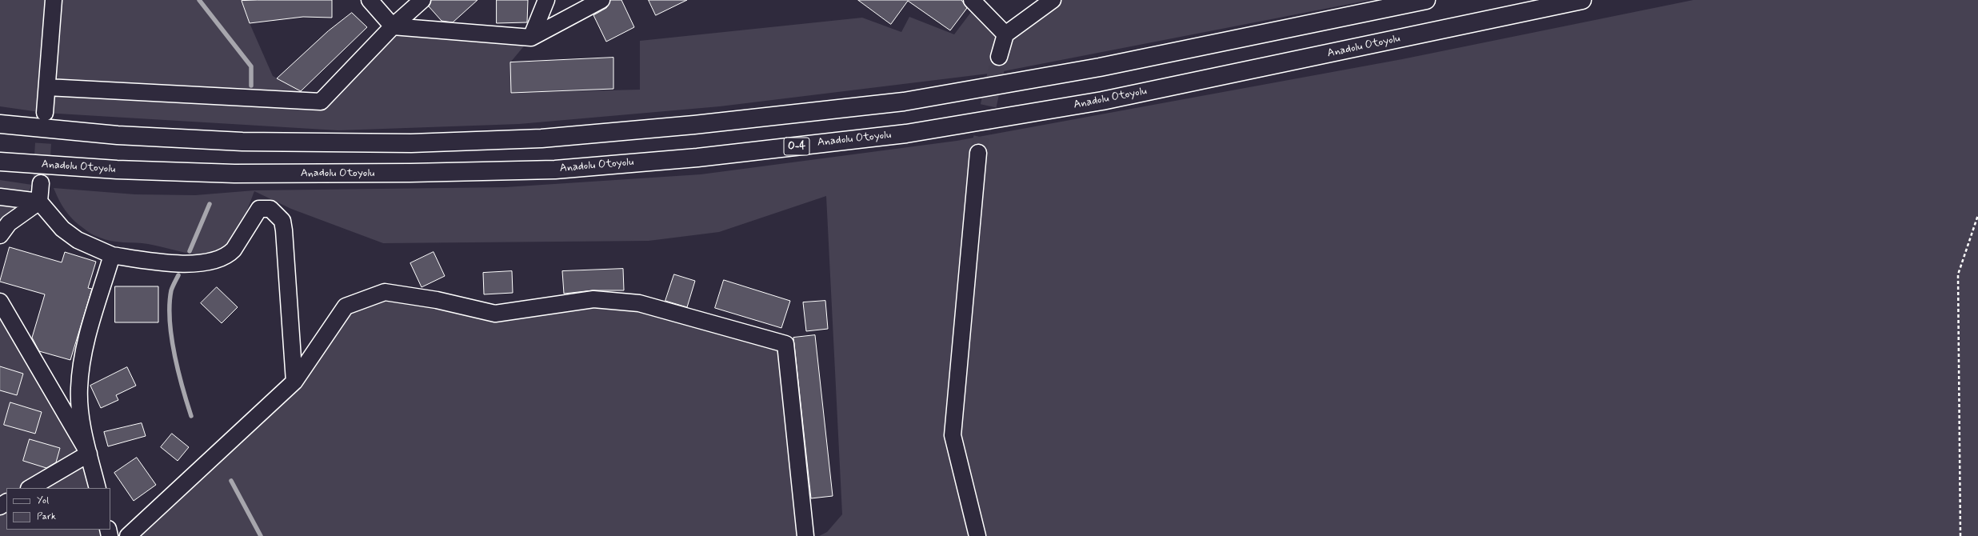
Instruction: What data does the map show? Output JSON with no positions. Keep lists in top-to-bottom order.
{
  "streets": {
    "highway": ["Anadolu Otoyolu", "O-4"]
  },
  "legend": ["Yol", "Park"]
}
